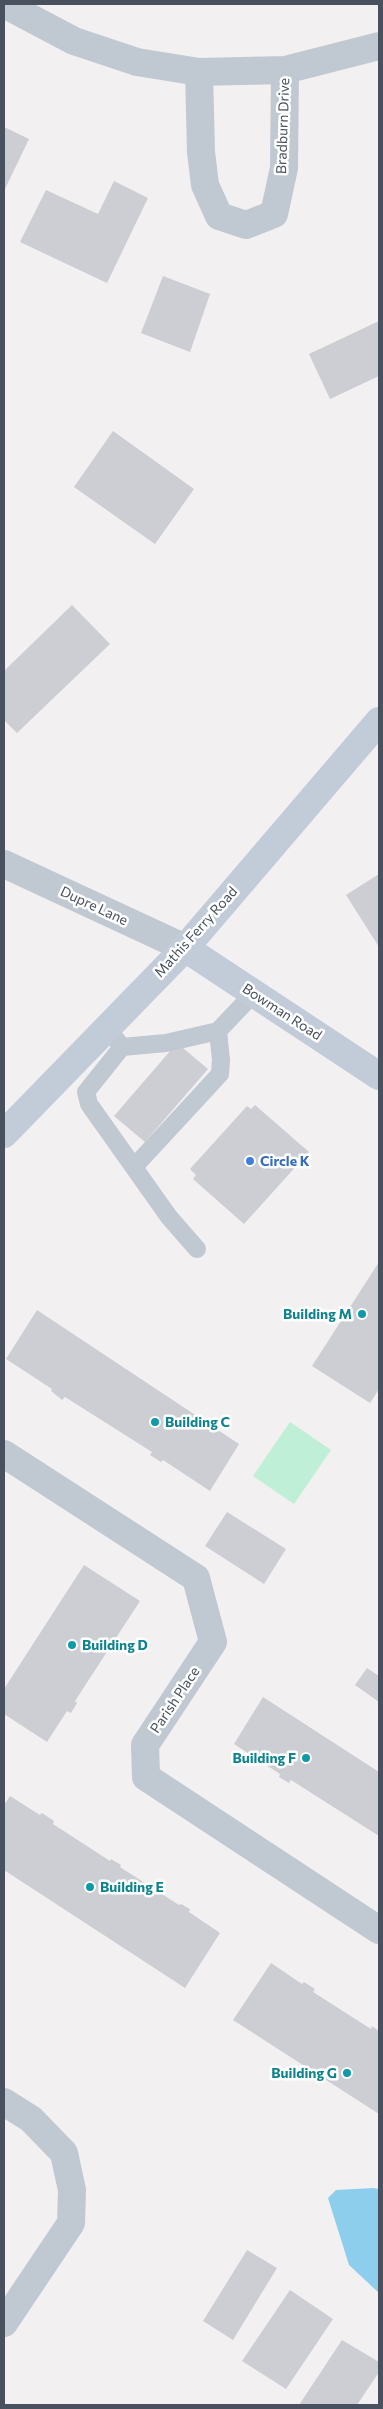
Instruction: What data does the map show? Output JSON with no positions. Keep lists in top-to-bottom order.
{
  "streets": {
    "main road": ["Mathis Ferry Road", "Bowman Road"],
    "street": ["Bradburn Drive", "Dupre Lane", "Parish Place"]
  },
  "crossings": [
    ["Dupre Lane", "Mathis Ferry Road"],
    ["Dupre Lane", "Bowman Road"],
    ["Mathis Ferry Road", "Bowman Road"]
  ],
  "places": [
    "Circle K",
    "Building M",
    "Building C",
    "Building D",
    "Building F",
    "Building E",
    "Building G"
  ]
}
